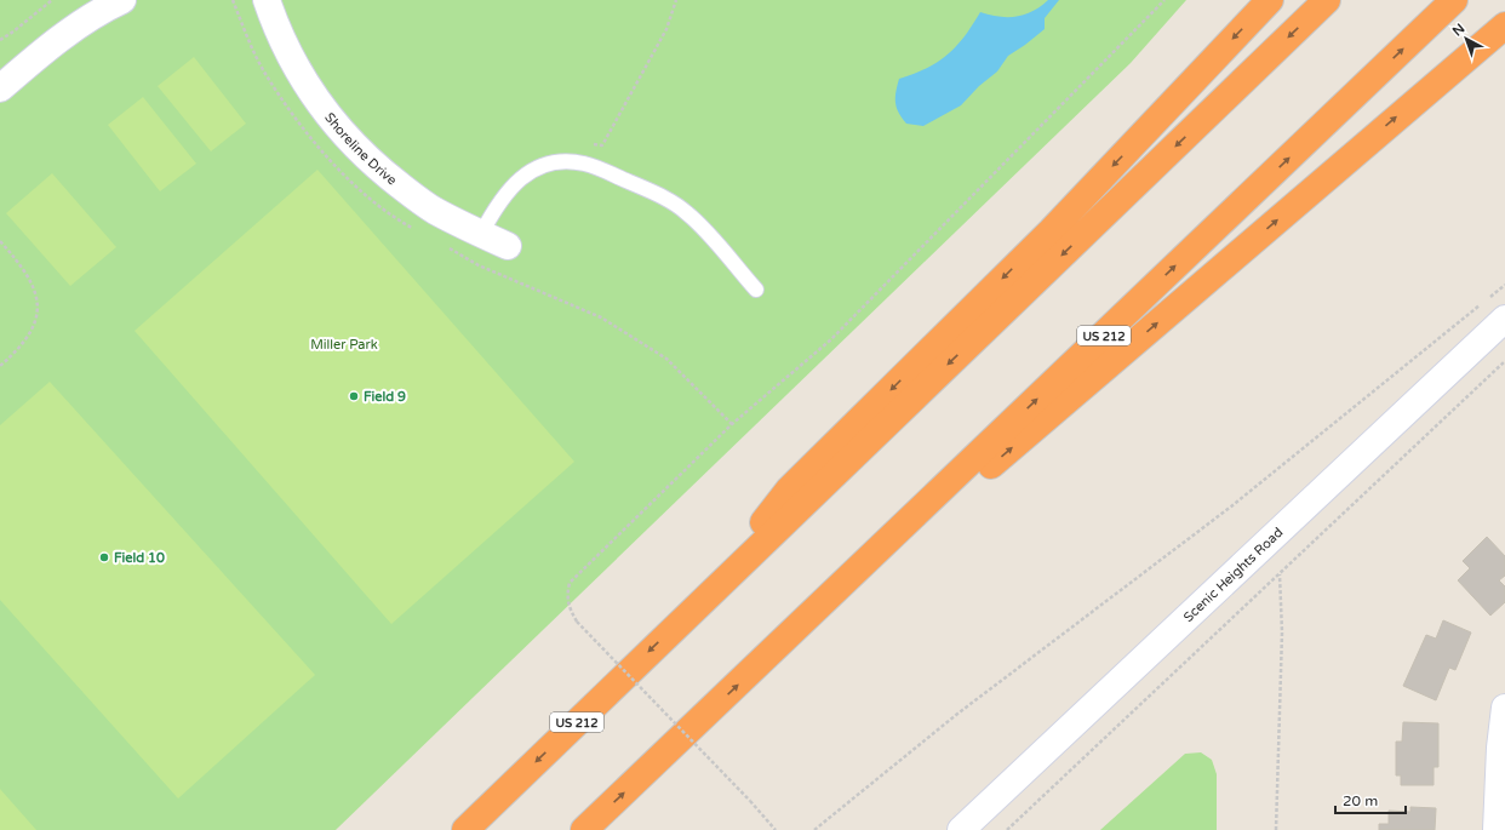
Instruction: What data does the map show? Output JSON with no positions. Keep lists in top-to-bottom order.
{
  "streets": {
    "highway": ["US 212"],
    "street": ["Shoreline Drive", "Scenic Heights Road"]
  },
  "parks": ["Miller Park"],
  "places": ["Field 9", "Field 10"],
  "scale_bar": "20 m",
  "north": "top left"
}
